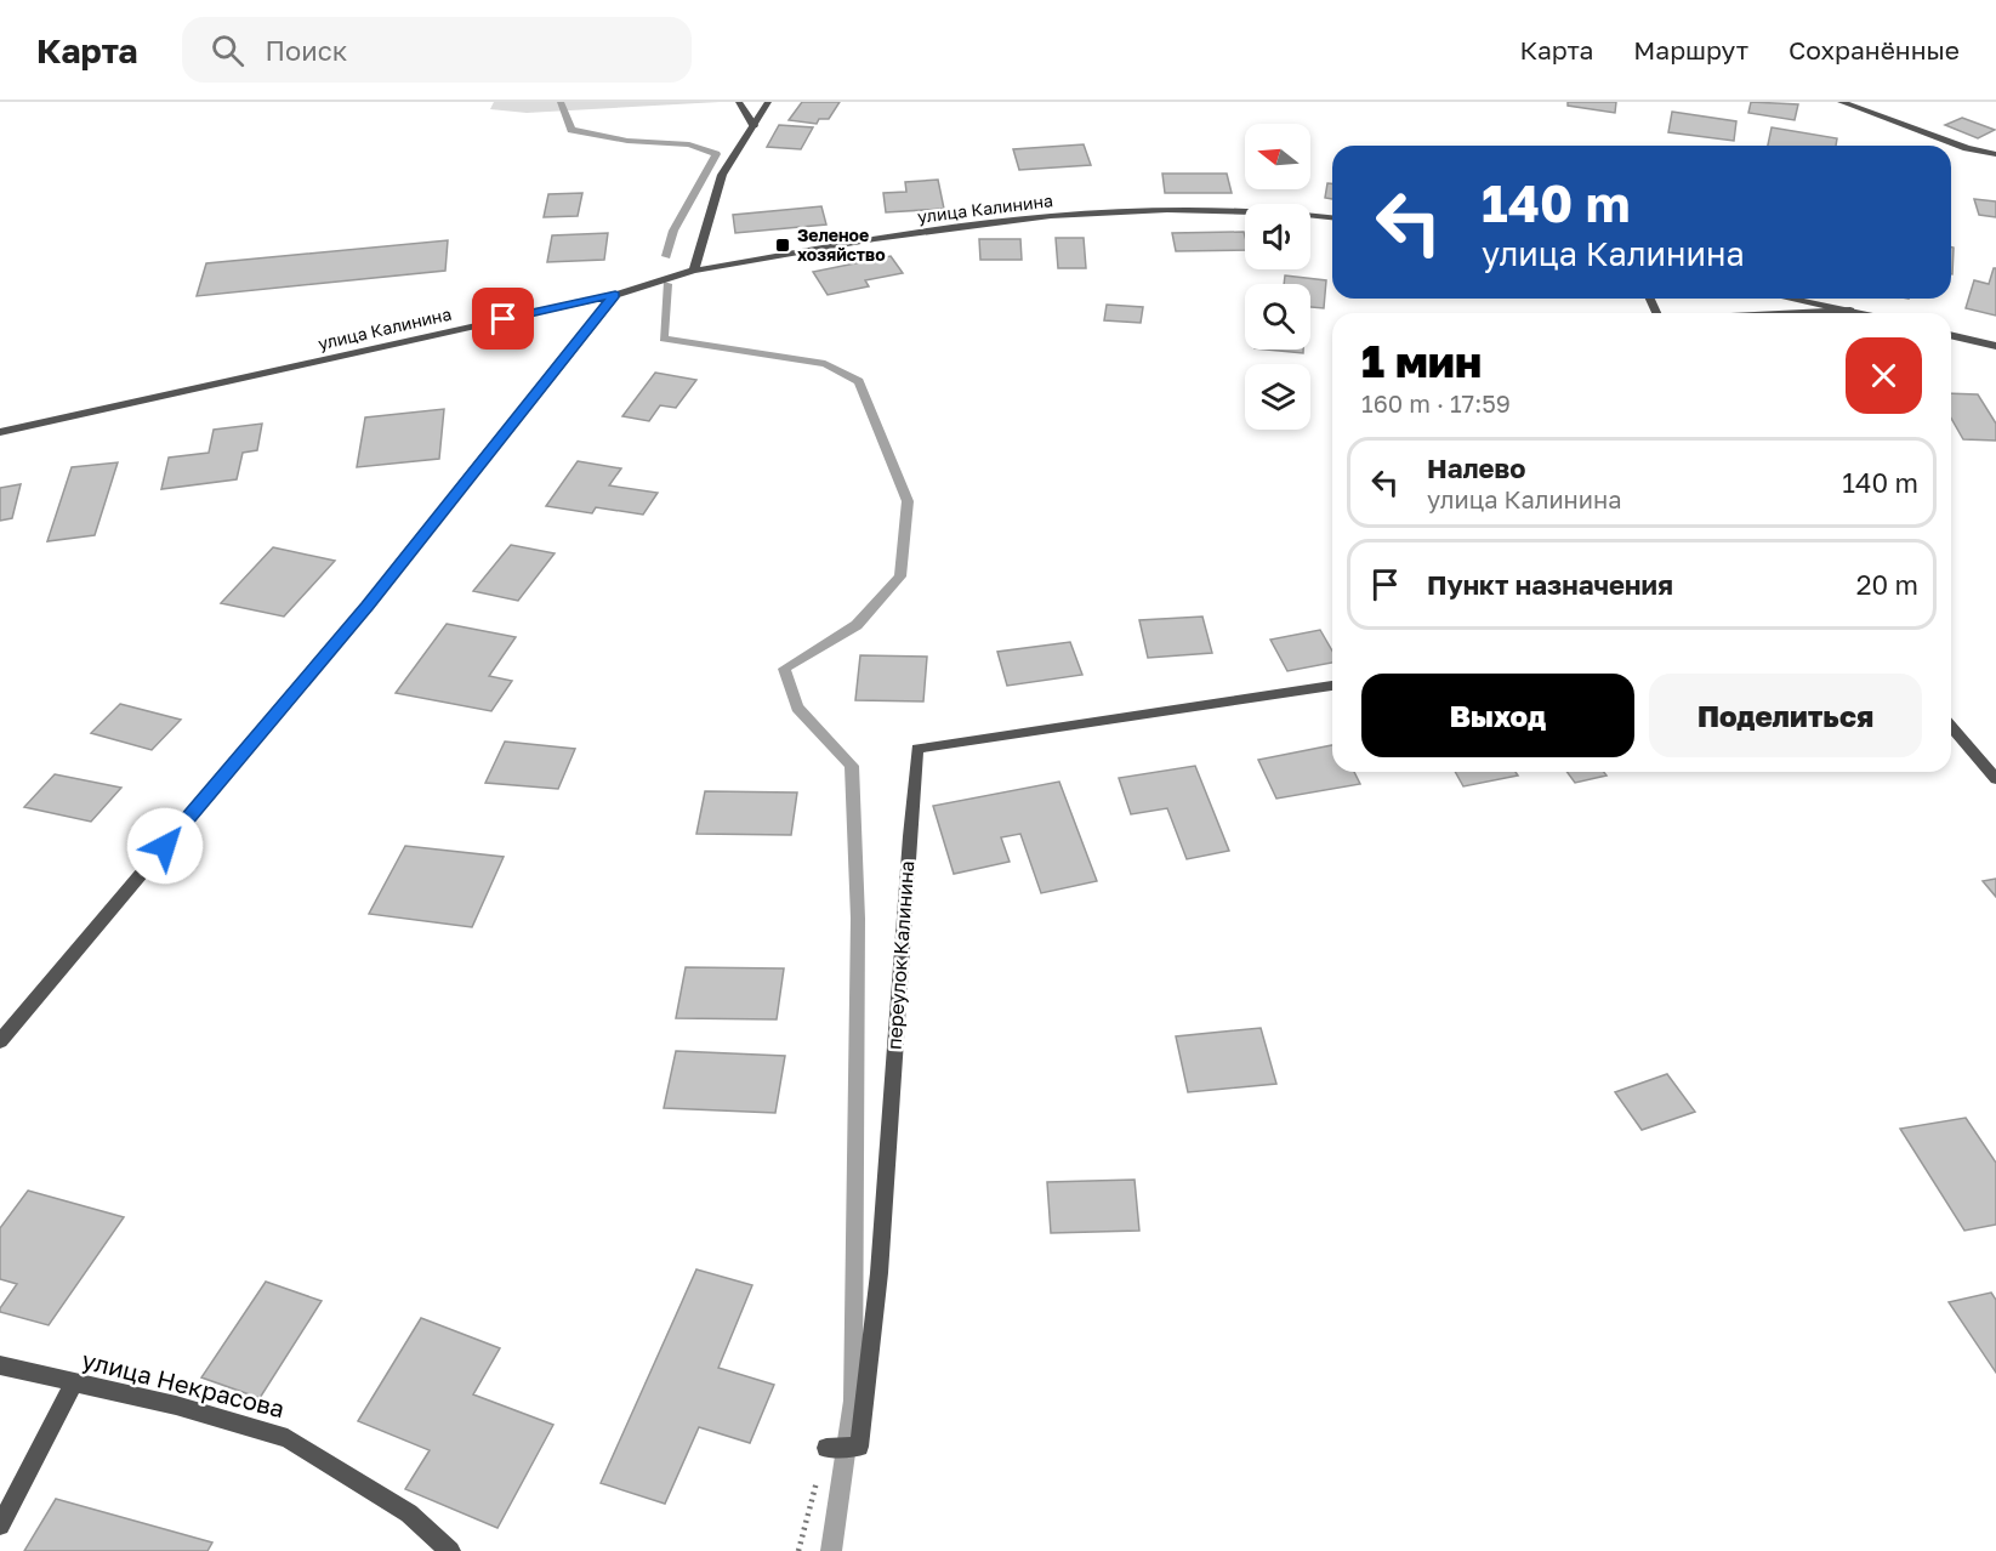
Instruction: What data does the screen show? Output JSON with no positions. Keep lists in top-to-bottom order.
{
  "streets": {
    "street": ["улица Калинина", "переулок Калинина", "улица Некрасова"]
  },
  "places": {
    "transit": ["Зеленое хозяйство"]
  },
  "north": "left",
  "page": {
    "header": "Карта",
    "search": "Поиск",
    "nav": ["Карта", "Маршрут", "Сохранённые"],
    "turn": ["140 m", "улица Калинина"],
    "heading": ["1 мин", "160 m · 17:59"],
    "list": [
      {
        "name": "Налево",
        "note": "улица Калинина",
        "value": "140 m"
      },
      {
        "name": "Пункт назначения",
        "value": "20 m"
      }
    ],
    "buttons": ["Выход", "Поделиться"]
  }
}
